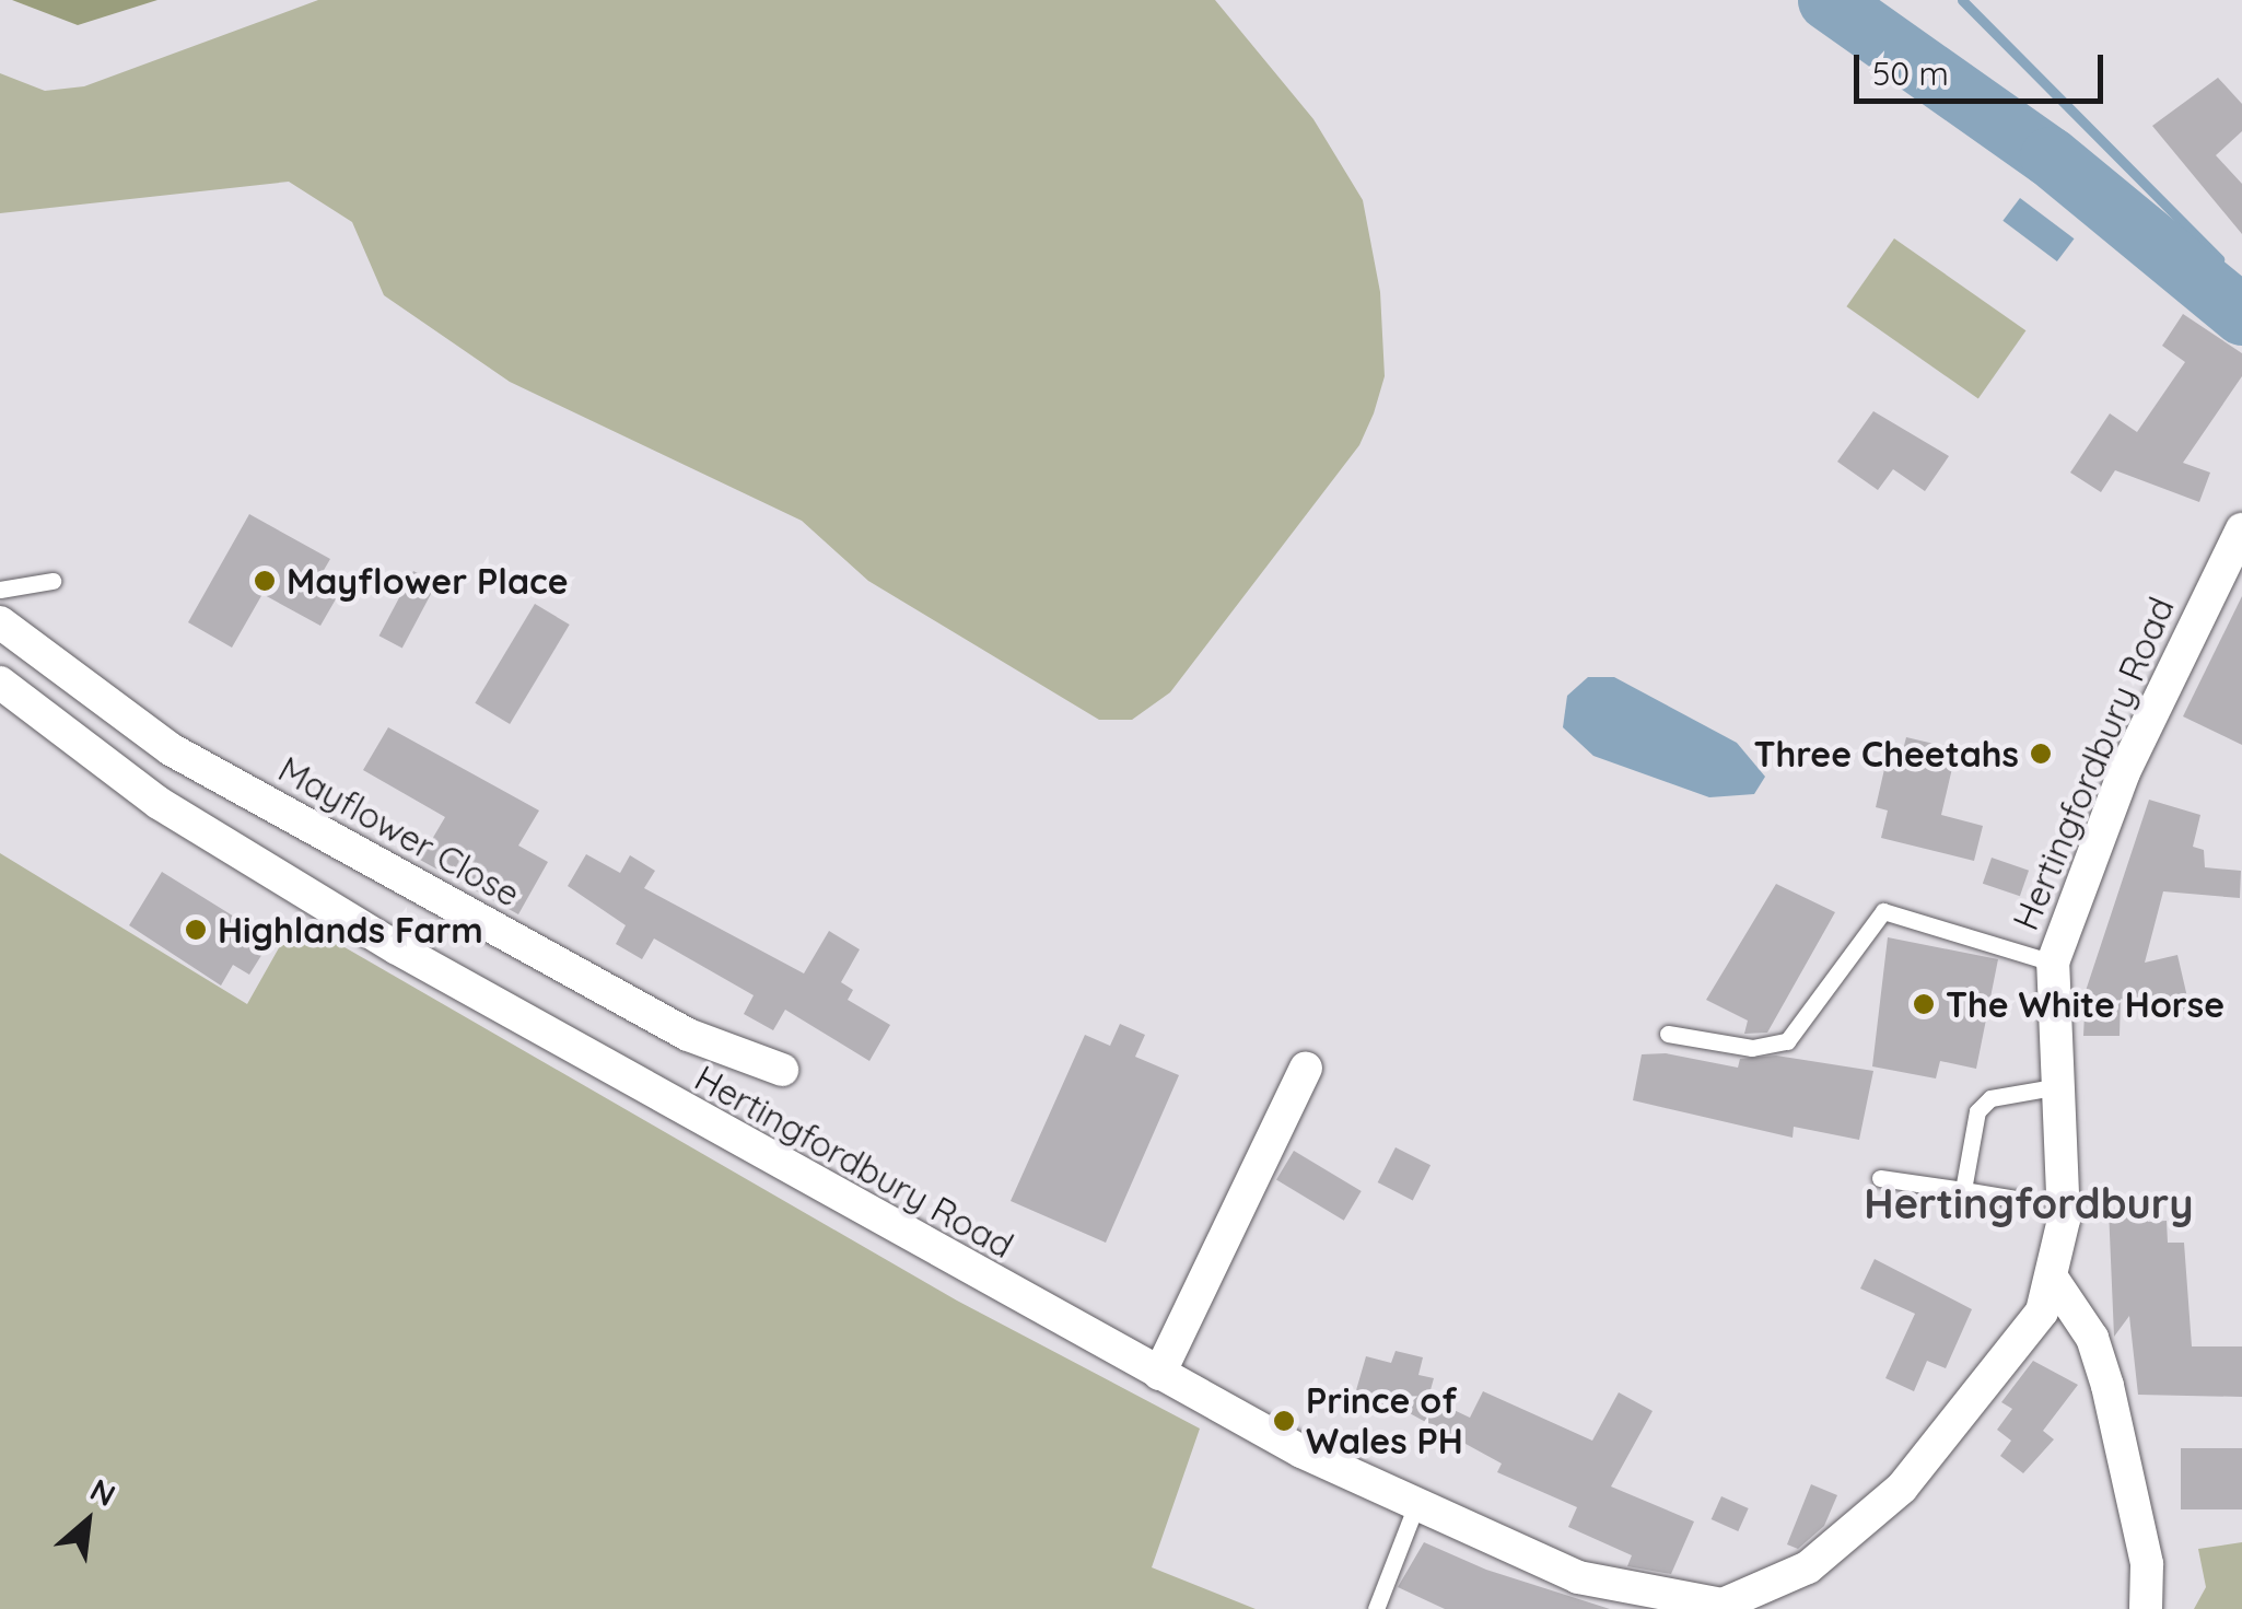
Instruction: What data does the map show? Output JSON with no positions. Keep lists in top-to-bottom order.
{
  "streets": {
    "street": ["Hertingfordbury Road", "Mayflower Close"]
  },
  "districts": ["Hertingfordbury"],
  "places": [
    "Mayflower Place",
    "Three Cheetahs",
    "Highlands Farm",
    "The White Horse",
    "Prince of Wales PH"
  ],
  "scale_bar": "50 m",
  "north": "top right"
}
